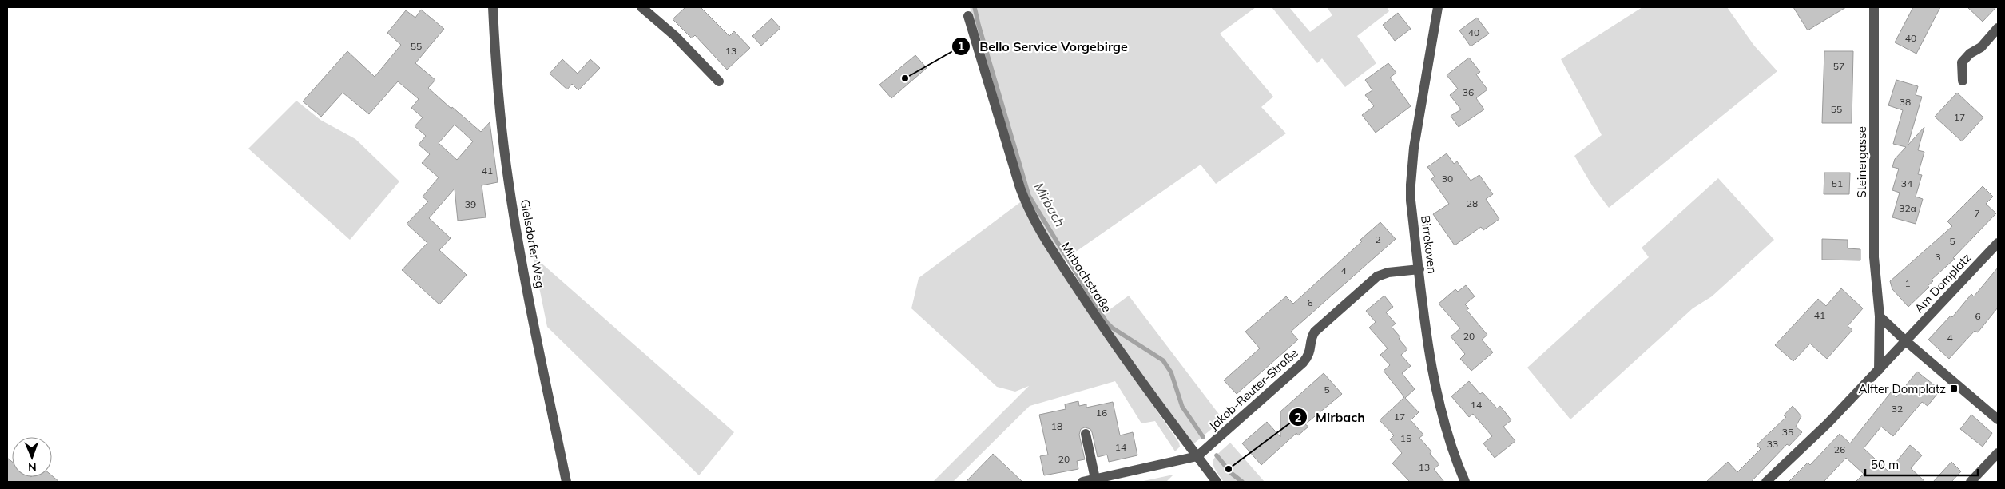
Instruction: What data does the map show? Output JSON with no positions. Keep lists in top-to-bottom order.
{
  "streets": {
    "street": [
      "Steinergasse",
      "Gielsdorfer Weg",
      "Birrekoven",
      "Mirbachstraße",
      "Am Domplatz",
      "Jakob-Reuter-Straße"
    ]
  },
  "crossings": [
    ["Birrekoven", "Jakob-Reuter-Straße"],
    ["Mirbachstraße", "Jakob-Reuter-Straße"]
  ],
  "water": ["Mirbach"],
  "places": {
    "other": ["Bello Service Vorgebirge", "Mirbach"],
    "transit": ["Alfter Domplatz"]
  },
  "house_numbers": [
    "40",
    "40",
    "55",
    "13",
    "57",
    "36",
    "38",
    "55",
    "17",
    "41",
    "30",
    "51",
    "34",
    "28",
    "39",
    "32a",
    "7",
    "2",
    "5",
    "3",
    "4",
    "1",
    "6",
    "41",
    "6",
    "20",
    "4",
    "5",
    "14",
    "32",
    "16",
    "17",
    "18",
    "35",
    "15",
    "33",
    "14",
    "26",
    "20",
    "13"
  ],
  "scale_bar": "50 m",
  "north": "bottom"
}
